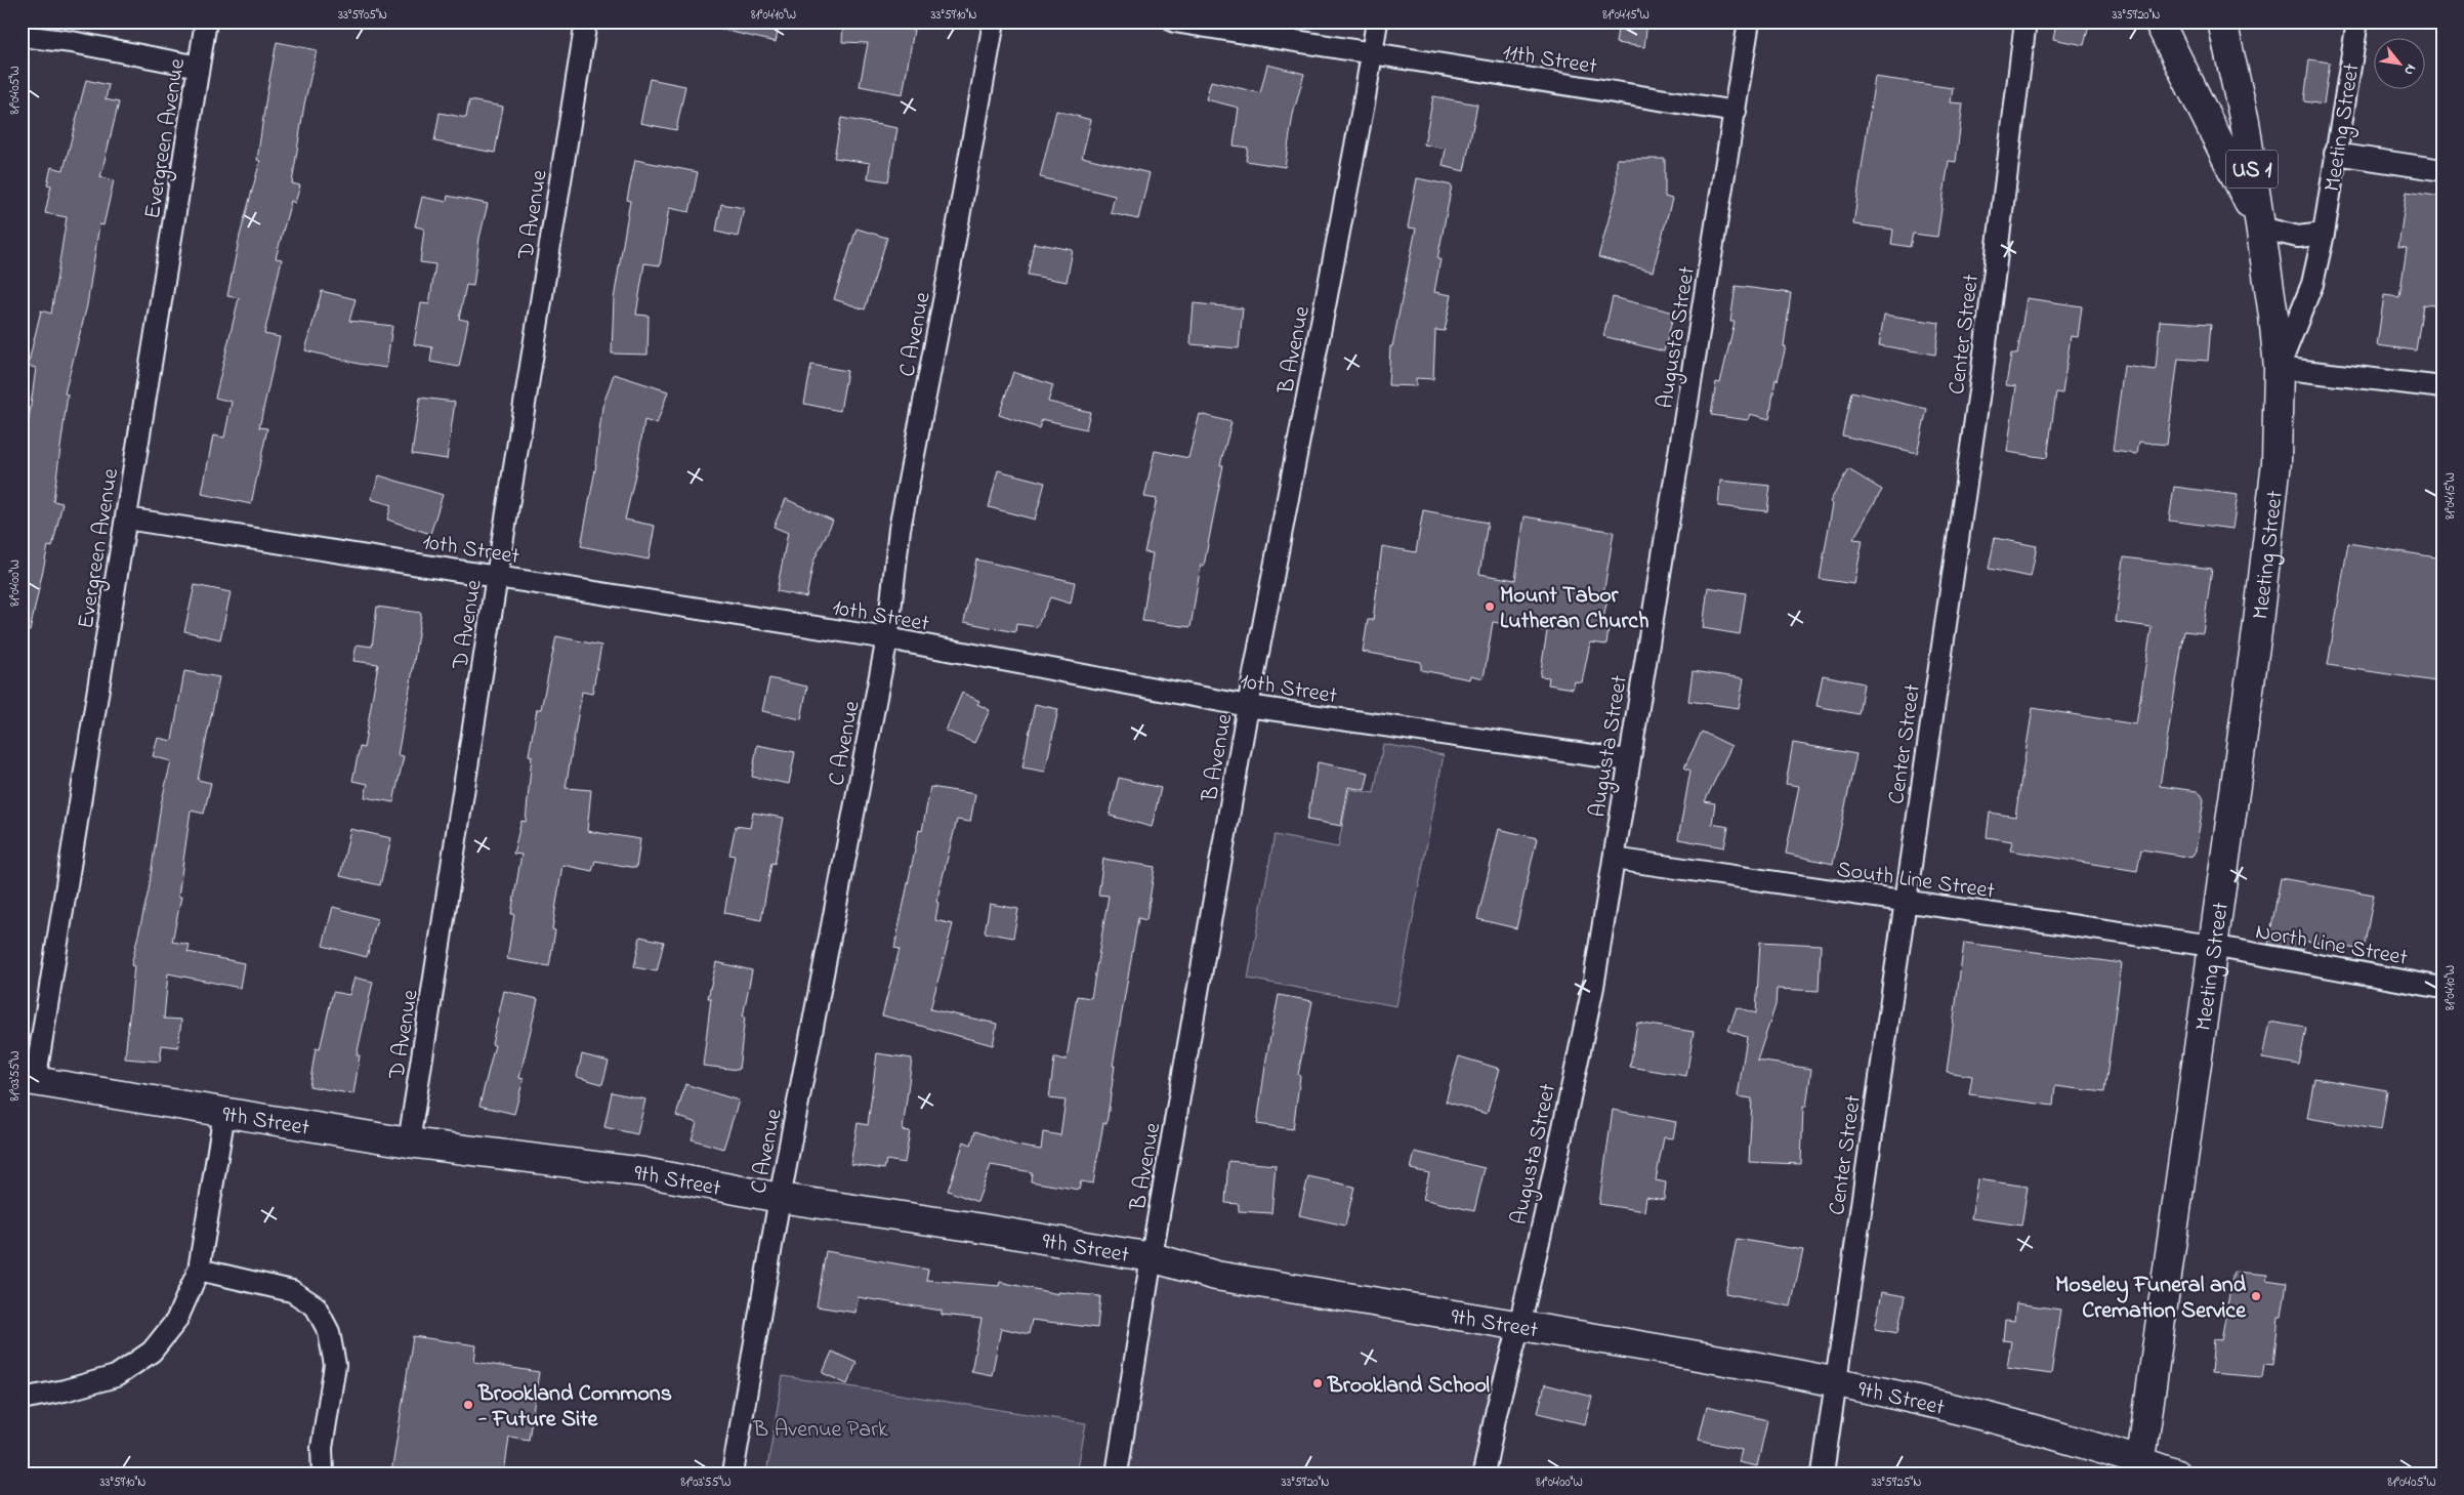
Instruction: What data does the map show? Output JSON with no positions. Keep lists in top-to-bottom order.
{
  "streets": {
    "main road": ["Meeting Street", "US 1", "9th Street"],
    "street": [
      "11th Street",
      "Evergreen Avenue",
      "D Avenue",
      "C Avenue",
      "Center Street",
      "Augusta Street",
      "B Avenue",
      "10th Street",
      "South Line Street",
      "North Line Street"
    ]
  },
  "crossings": [
    ["11th Street", "Augusta Street"],
    ["11th Street", "B Avenue"],
    ["Meeting Street", "US 1"],
    ["Meeting Street", "South Line Street"],
    ["Meeting Street", "North Line Street"],
    ["Meeting Street", "9th Street"],
    ["Evergreen Avenue", "10th Street"],
    ["Evergreen Avenue", "9th Street"],
    ["D Avenue", "10th Street"],
    ["D Avenue", "9th Street"],
    ["C Avenue", "10th Street"],
    ["C Avenue", "9th Street"],
    ["Center Street", "South Line Street"],
    ["Center Street", "9th Street"],
    ["Augusta Street", "10th Street"],
    ["Augusta Street", "South Line Street"],
    ["Augusta Street", "9th Street"],
    ["B Avenue", "10th Street"],
    ["B Avenue", "9th Street"],
    ["South Line Street", "North Line Street"]
  ],
  "parks": ["B Avenue Park"],
  "places": [
    "Mount Tabor Lutheran Church",
    "Moseley Funeral and Cremation Service",
    "Brookland School",
    "Brookland Commons - Future Site"
  ],
  "north": "bottom right",
  "coordinates": [
    "33°59'05\"N",
    "81°04'10\"W",
    "33°59'10\"N",
    "81°04'15\"W",
    "33°59'20\"N",
    "81°04'05\"W",
    "81°04'00\"W",
    "81°03'55\"W",
    "33°59'25\"N"
  ]
}
